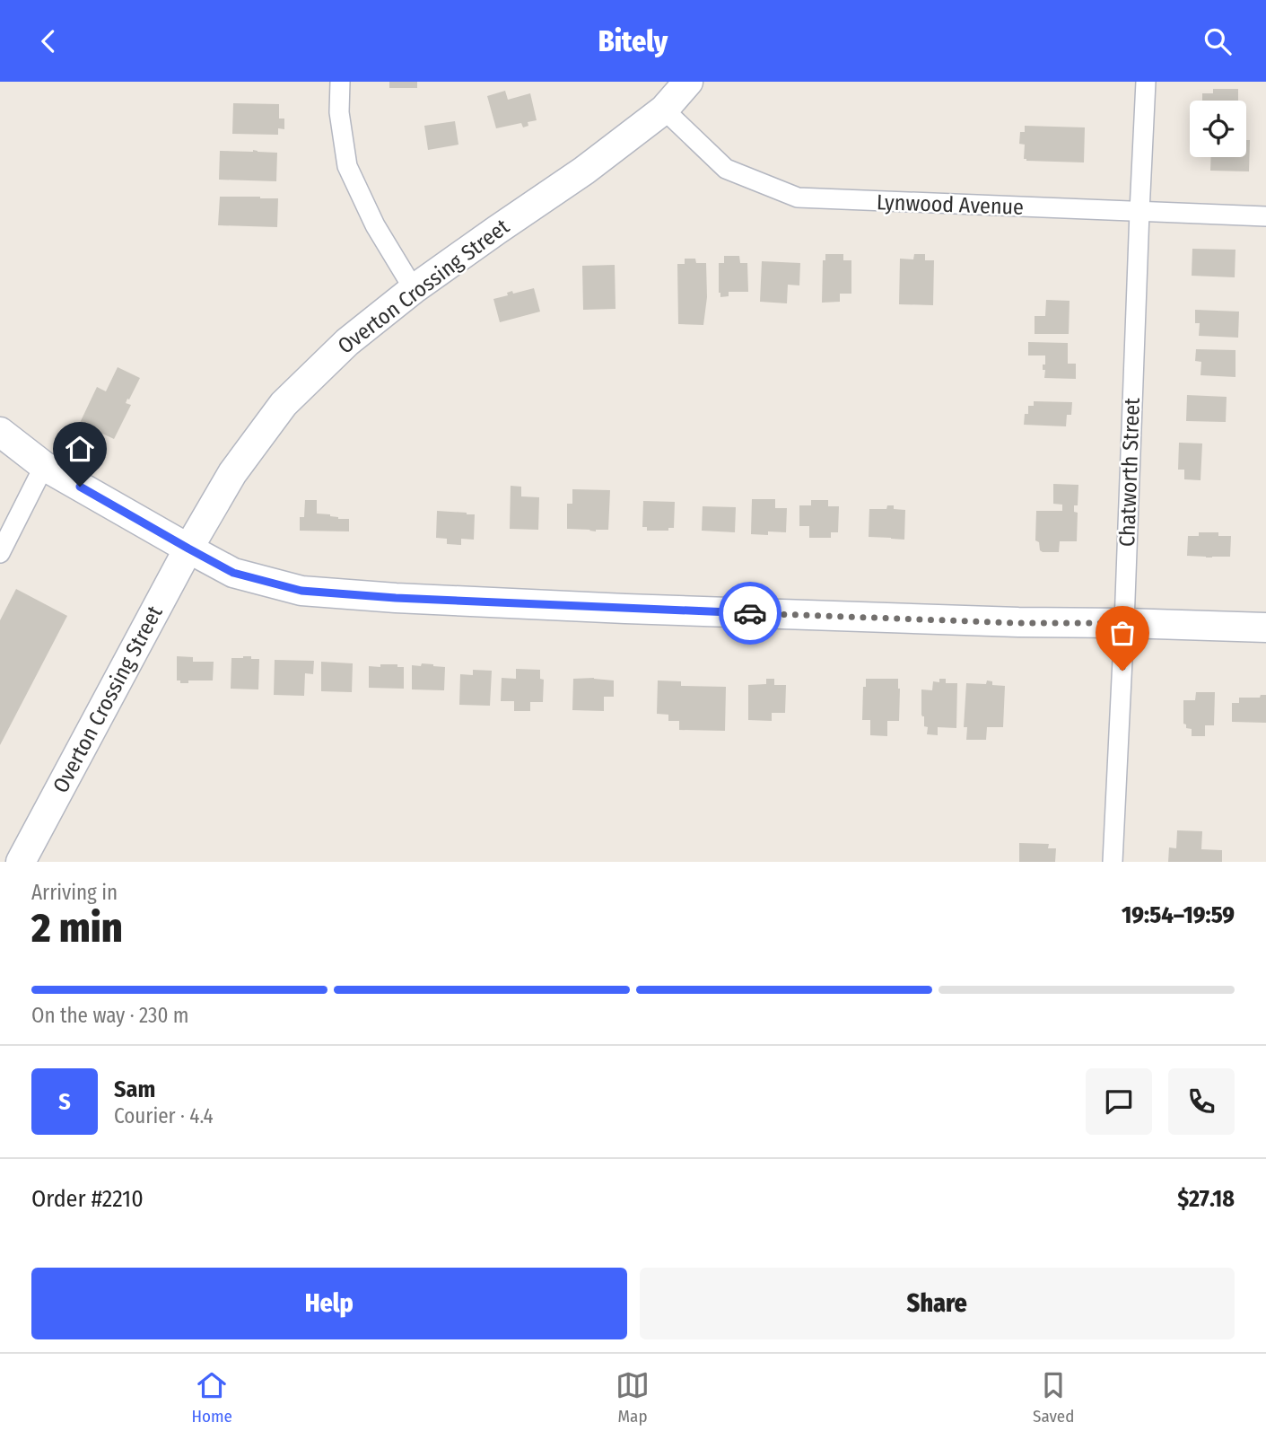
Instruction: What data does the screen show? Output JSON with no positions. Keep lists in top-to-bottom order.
{
  "streets": {
    "main road": ["Overton Crossing Street"],
    "street": ["Lynwood Avenue", "Chatworth Street"]
  },
  "crossings": [
    ["Lynwood Avenue", "Overton Crossing Street"],
    ["Lynwood Avenue", "Chatworth Street"]
  ],
  "page": {
    "header": "Bitely",
    "heading": ["2 min", "Arriving in", "19:54–19:59"],
    "panel": [
      "Sam",
      "Courier · 4.4",
      "Order #2210",
      "$27.18"
    ],
    "bar": "On the way · 230 m",
    "round": "S",
    "buttons": ["Help", "Share"],
    "tabs": ["Home", "Map", "Saved"]
  }
}
